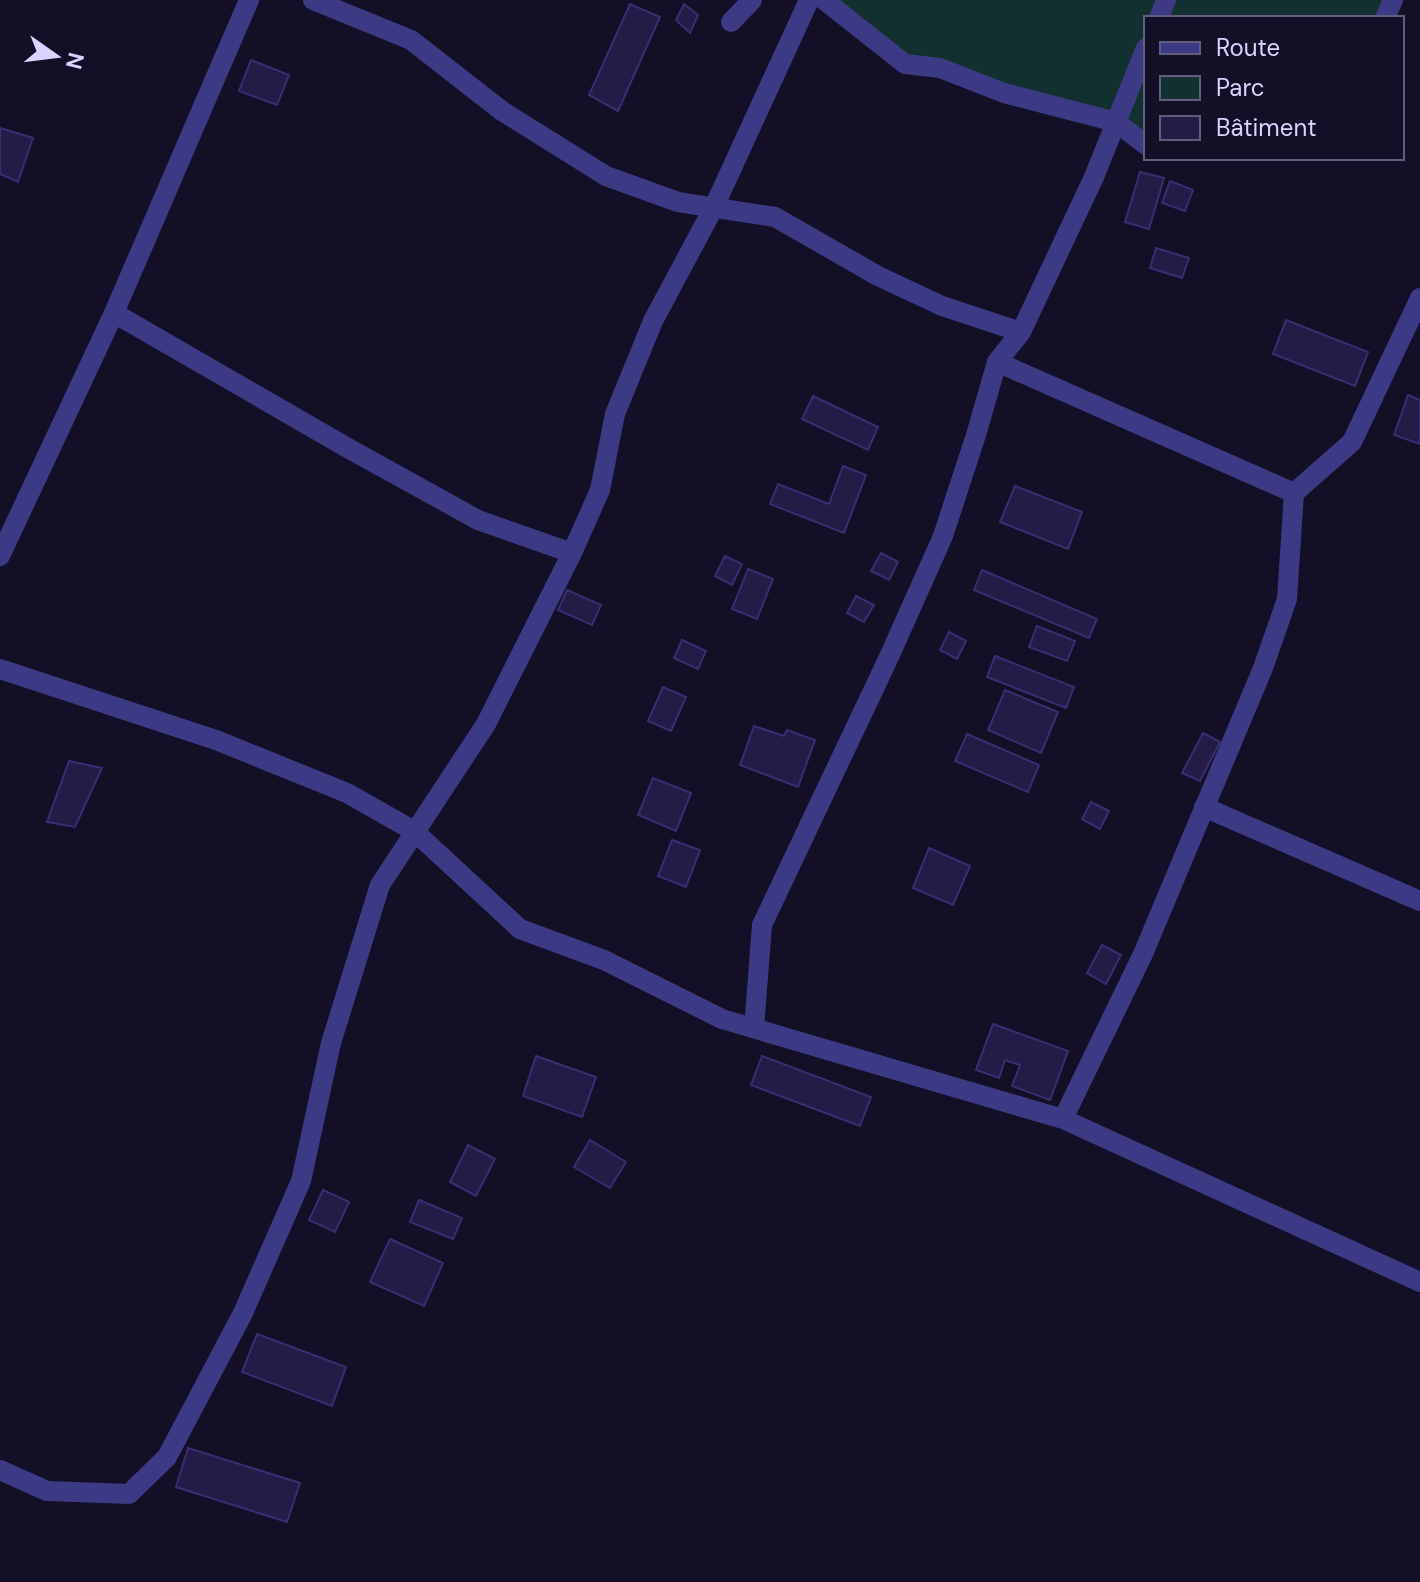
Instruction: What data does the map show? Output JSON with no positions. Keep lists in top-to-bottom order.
{
  "legend": ["Route", "Parc", "Bâtiment"],
  "north": "right"
}
